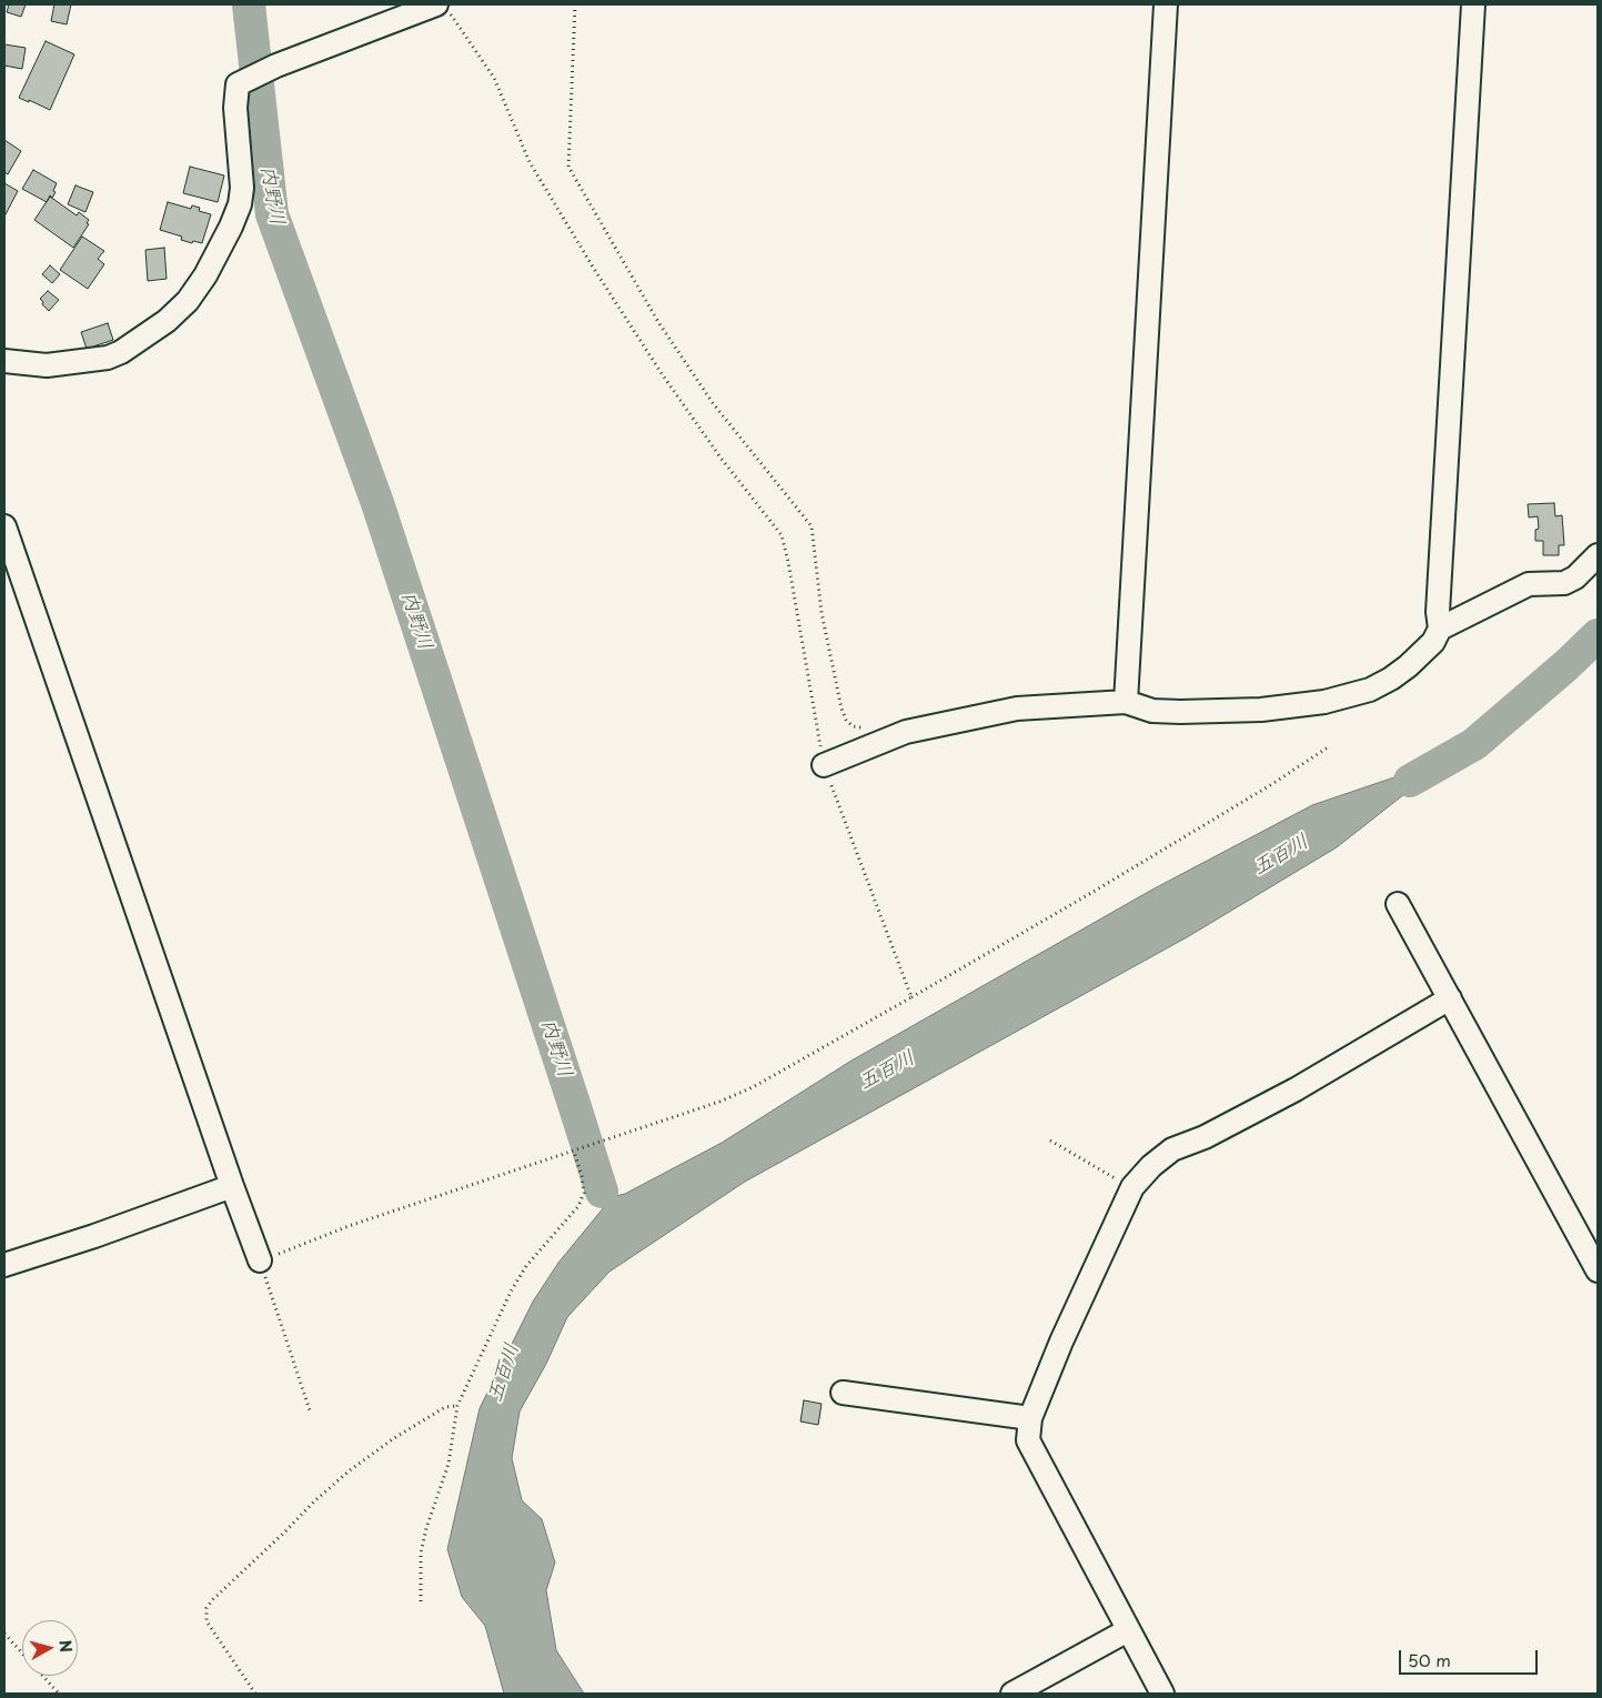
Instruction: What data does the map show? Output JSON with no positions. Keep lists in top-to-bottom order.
{
  "water": ["内野川", "五百川"],
  "scale_bar": "50 m",
  "north": "right"
}
